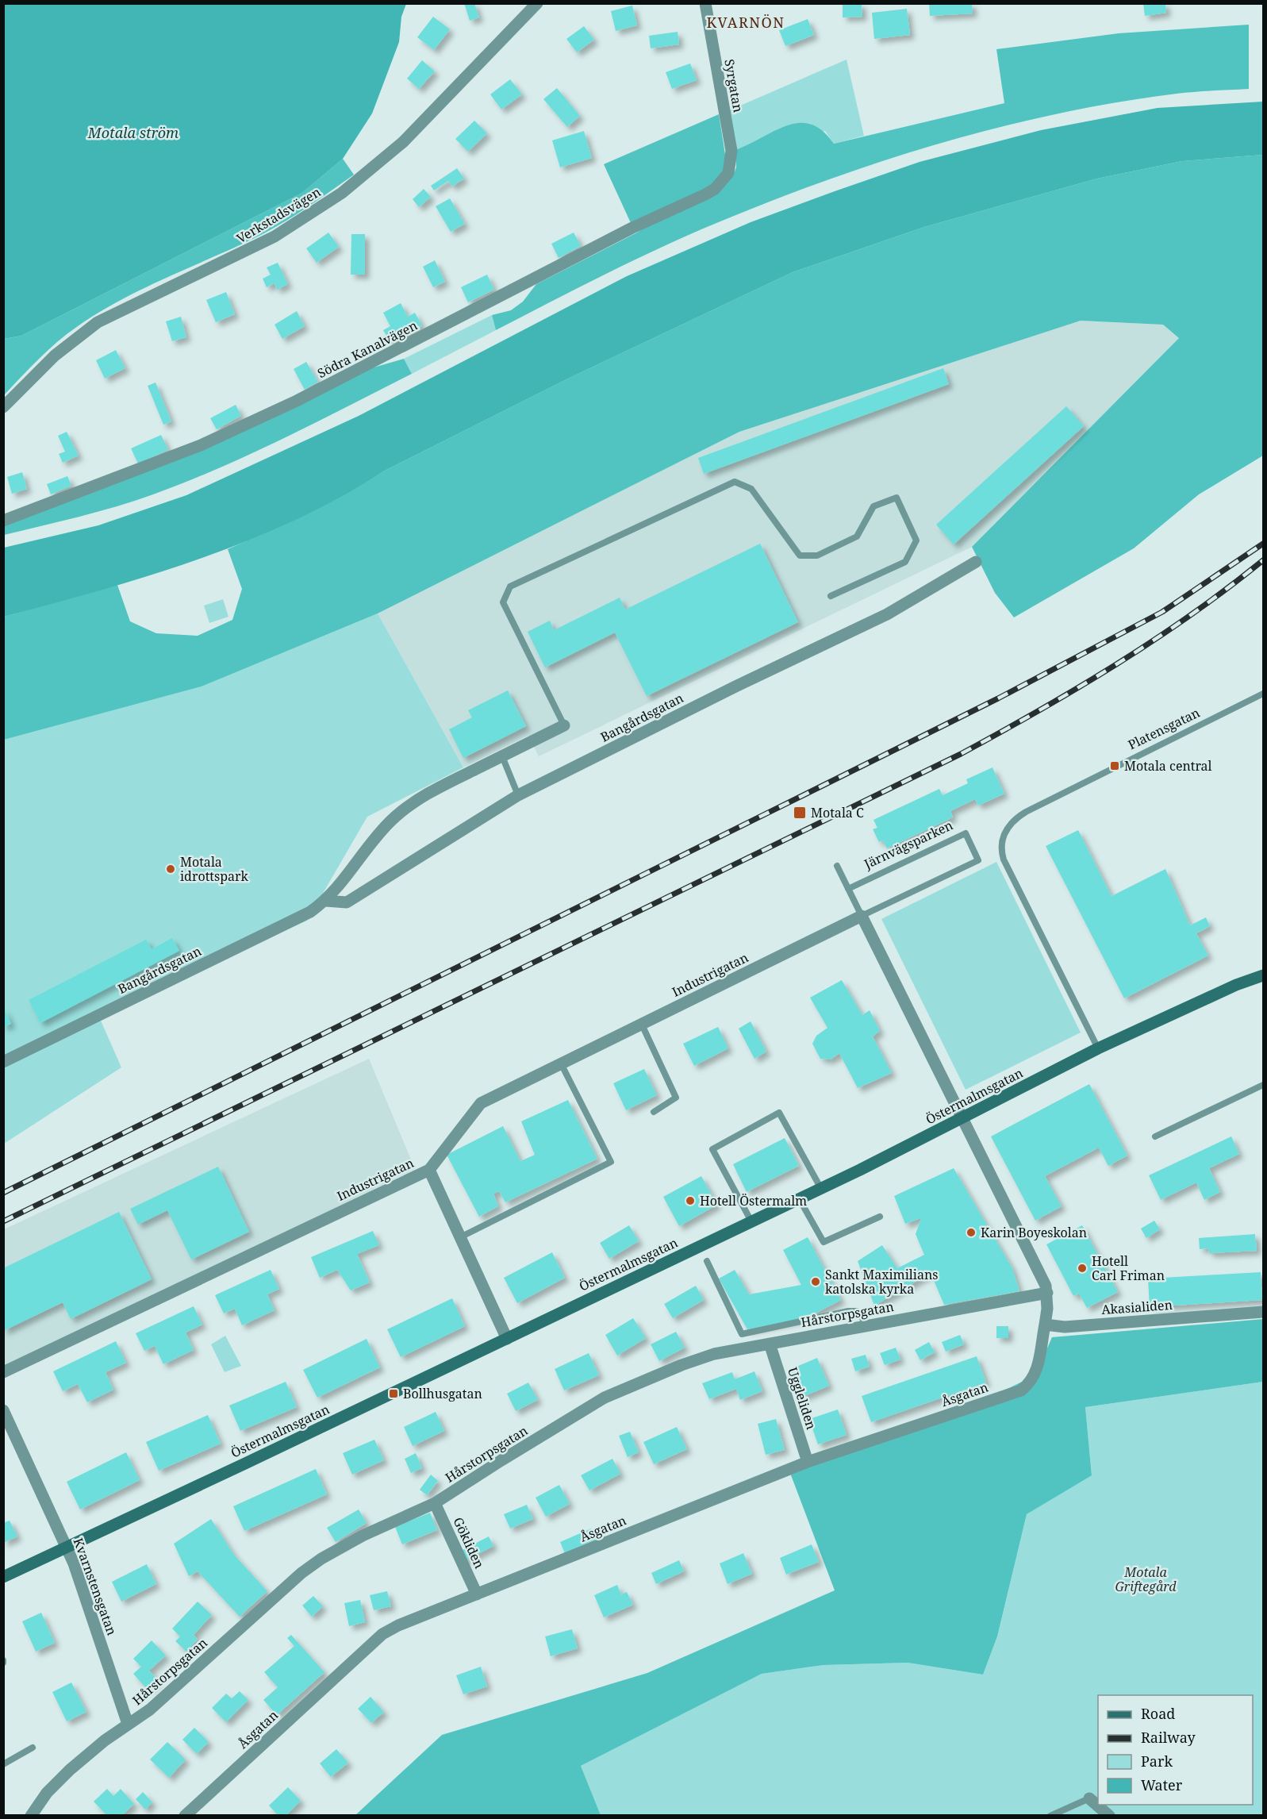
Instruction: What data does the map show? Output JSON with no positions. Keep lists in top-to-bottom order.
{
  "streets": {
    "street": [
      "Syrgatan",
      "Verkstadsvägen",
      "Södra Kanalvägen",
      "Bangårdsgatan",
      "Industrigatan",
      "Östermalmsgatan",
      "Akasialiden",
      "Hårstorpsgatan",
      "Åsgatan",
      "Uggleliden",
      "Gökliden",
      "Kvarnstensgatan"
    ],
    "lane": ["Platensgatan", "Järnvägsparken"]
  },
  "crossings": [
    ["Syrgatan", "Södra Kanalvägen"],
    ["Platensgatan", "Östermalmsgatan"],
    ["Järnvägsparken", "Industrigatan"],
    ["Östermalmsgatan", "Kvarnstensgatan"],
    ["Akasialiden", "Åsgatan"],
    ["Hårstorpsgatan", "Uggleliden"],
    ["Hårstorpsgatan", "Gökliden"],
    ["Hårstorpsgatan", "Kvarnstensgatan"],
    ["Åsgatan", "Uggleliden"],
    ["Åsgatan", "Gökliden"]
  ],
  "districts": ["KVARNÖN"],
  "water": ["Motala ström"],
  "parks": ["Motala Griftegård"],
  "places": {
    "transit": ["Motala central", "Motala C", "Bollhusgatan"],
    "other": [
      "Motala idrottspark",
      "Hotell Östermalm",
      "Karin Boyeskolan",
      "Hotell Carl Friman",
      "Sankt Maximilians katolska kyrka"
    ]
  },
  "legend": [
    "Road",
    "Railway",
    "Park",
    "Water"
  ]
}
